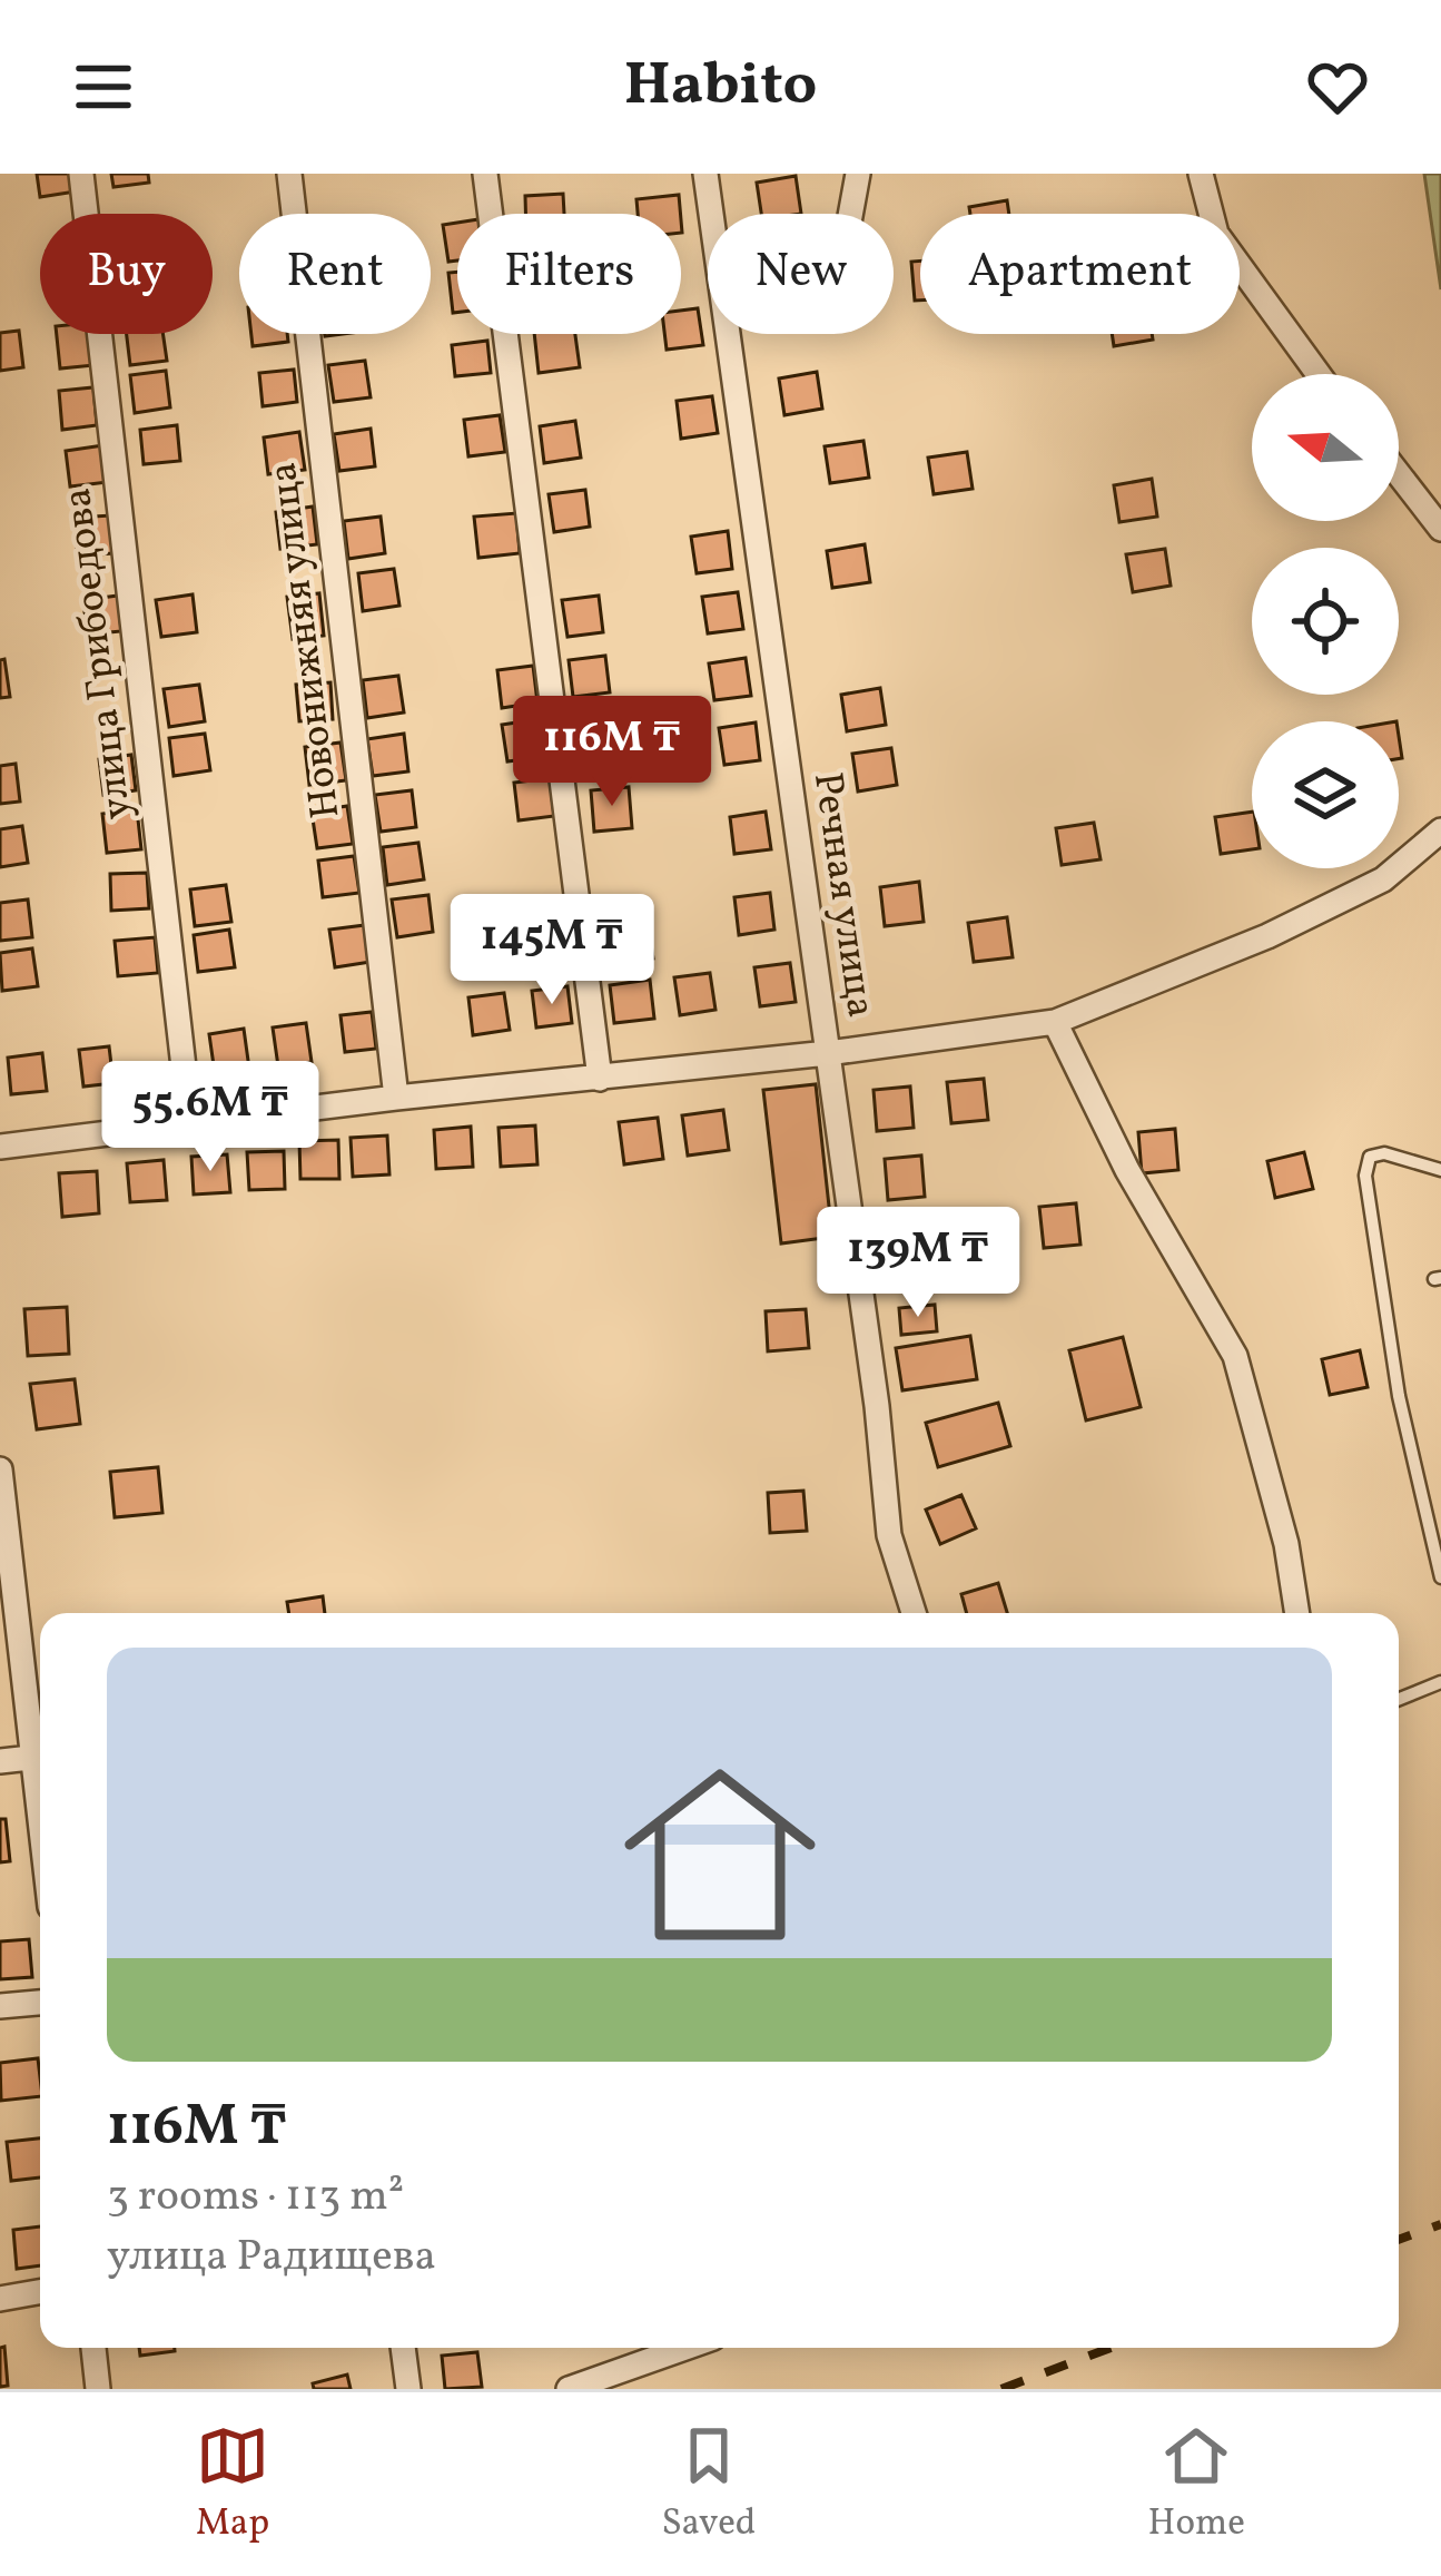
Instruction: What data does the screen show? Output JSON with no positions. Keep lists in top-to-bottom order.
{
  "streets": {
    "street": ["Новонижняя улица", "улица Грибоедова", "Речная улица"]
  },
  "north": "left",
  "page": {
    "header": "Habito",
    "chip": [
      "Buy",
      "Rent",
      "Filters",
      "New",
      "Apartment"
    ],
    "price": [
      "116M ₸",
      "145M ₸",
      "55.6M ₸",
      "139M ₸"
    ],
    "list": [
      {
        "name": "116M ₸",
        "note": "3 rooms · 113 m² · улица Радищева"
      }
    ],
    "tabs": ["Map", "Saved", "Home"]
  }
}
